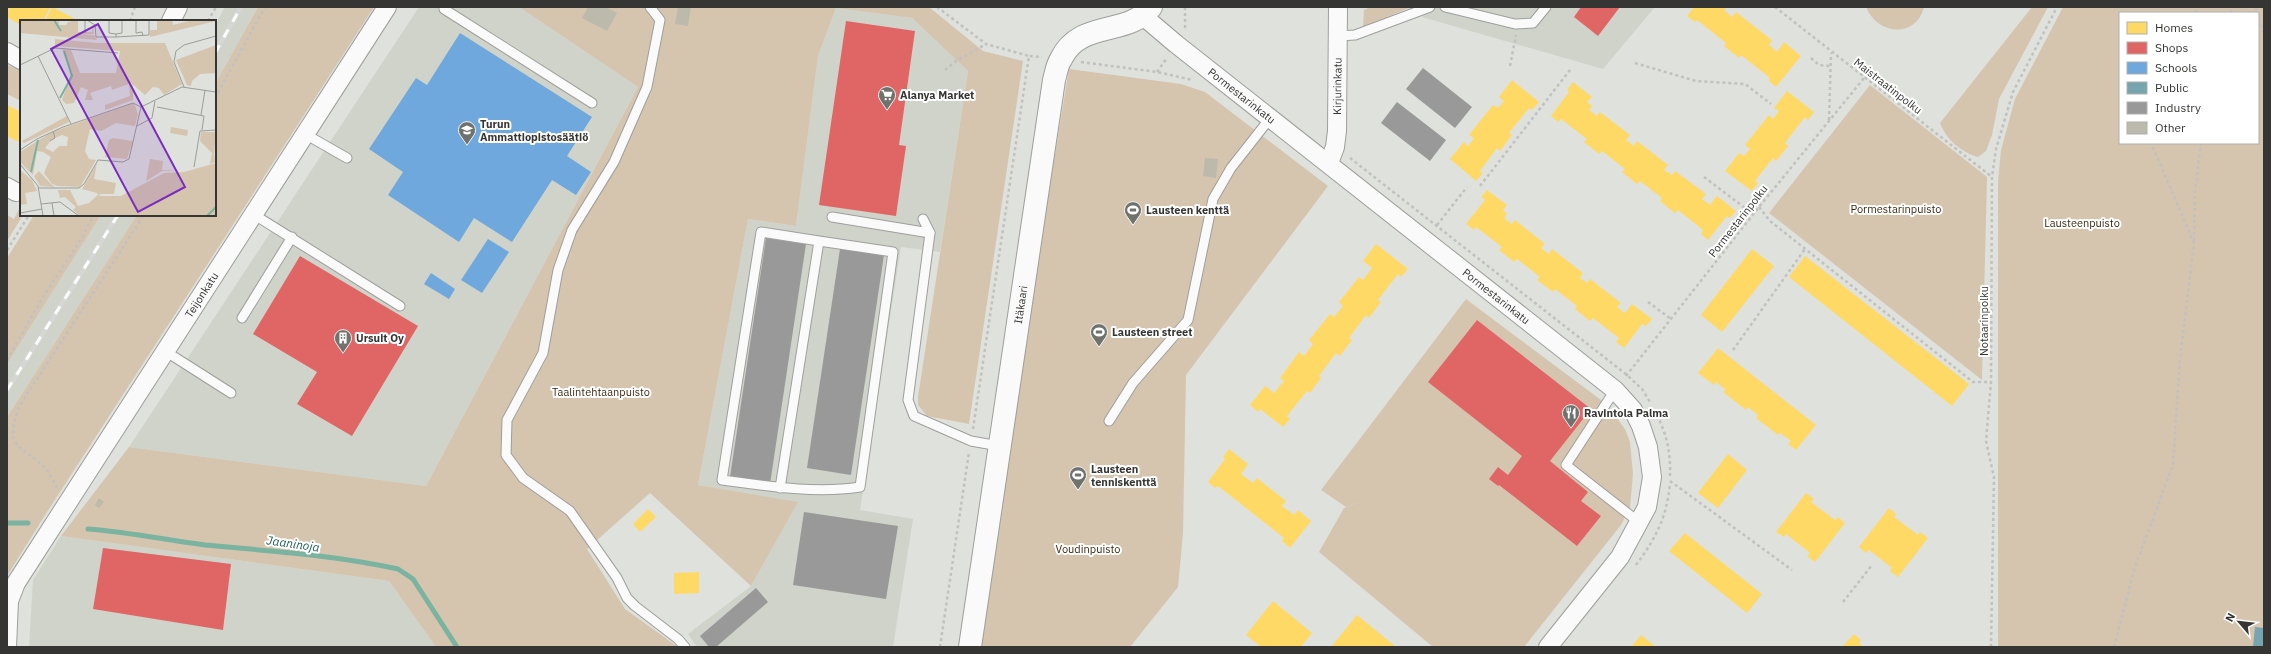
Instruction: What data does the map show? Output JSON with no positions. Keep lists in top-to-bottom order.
{
  "streets": {
    "street": [
      "Kirjurinkatu",
      "Pormestarinkatu",
      "Teijonkatu",
      "Itäkaari"
    ],
    "path": ["Maistraatinpolku", "Pormestarinpolku", "Notaarinpolku"]
  },
  "crossings": [
    ["Kirjurinkatu", "Pormestarinkatu"],
    ["Maistraatinpolku", "Pormestarinpolku"],
    ["Maistraatinpolku", "Notaarinpolku"],
    ["Pormestarinkatu", "Itäkaari"]
  ],
  "water": ["Jaaninoja"],
  "parks": [
    "Pormestarinpuisto",
    "Lausteenpuisto",
    "Taalintehtaanpuisto",
    "Voudinpuisto"
  ],
  "places": {
    "supermarket": ["Alanya Market"],
    "school or university": ["Turun Ammattiopistosäätiö"],
    "sports": ["Lausteen kenttä", "Lausteen street", "Lausteen tenniskenttä"],
    "building": ["Ursuit Oy"],
    "restaurant": ["Ravintola Palma"]
  },
  "legend": [
    "Homes",
    "Shops",
    "Schools",
    "Public",
    "Industry",
    "Other"
  ],
  "north": "top left"
}
